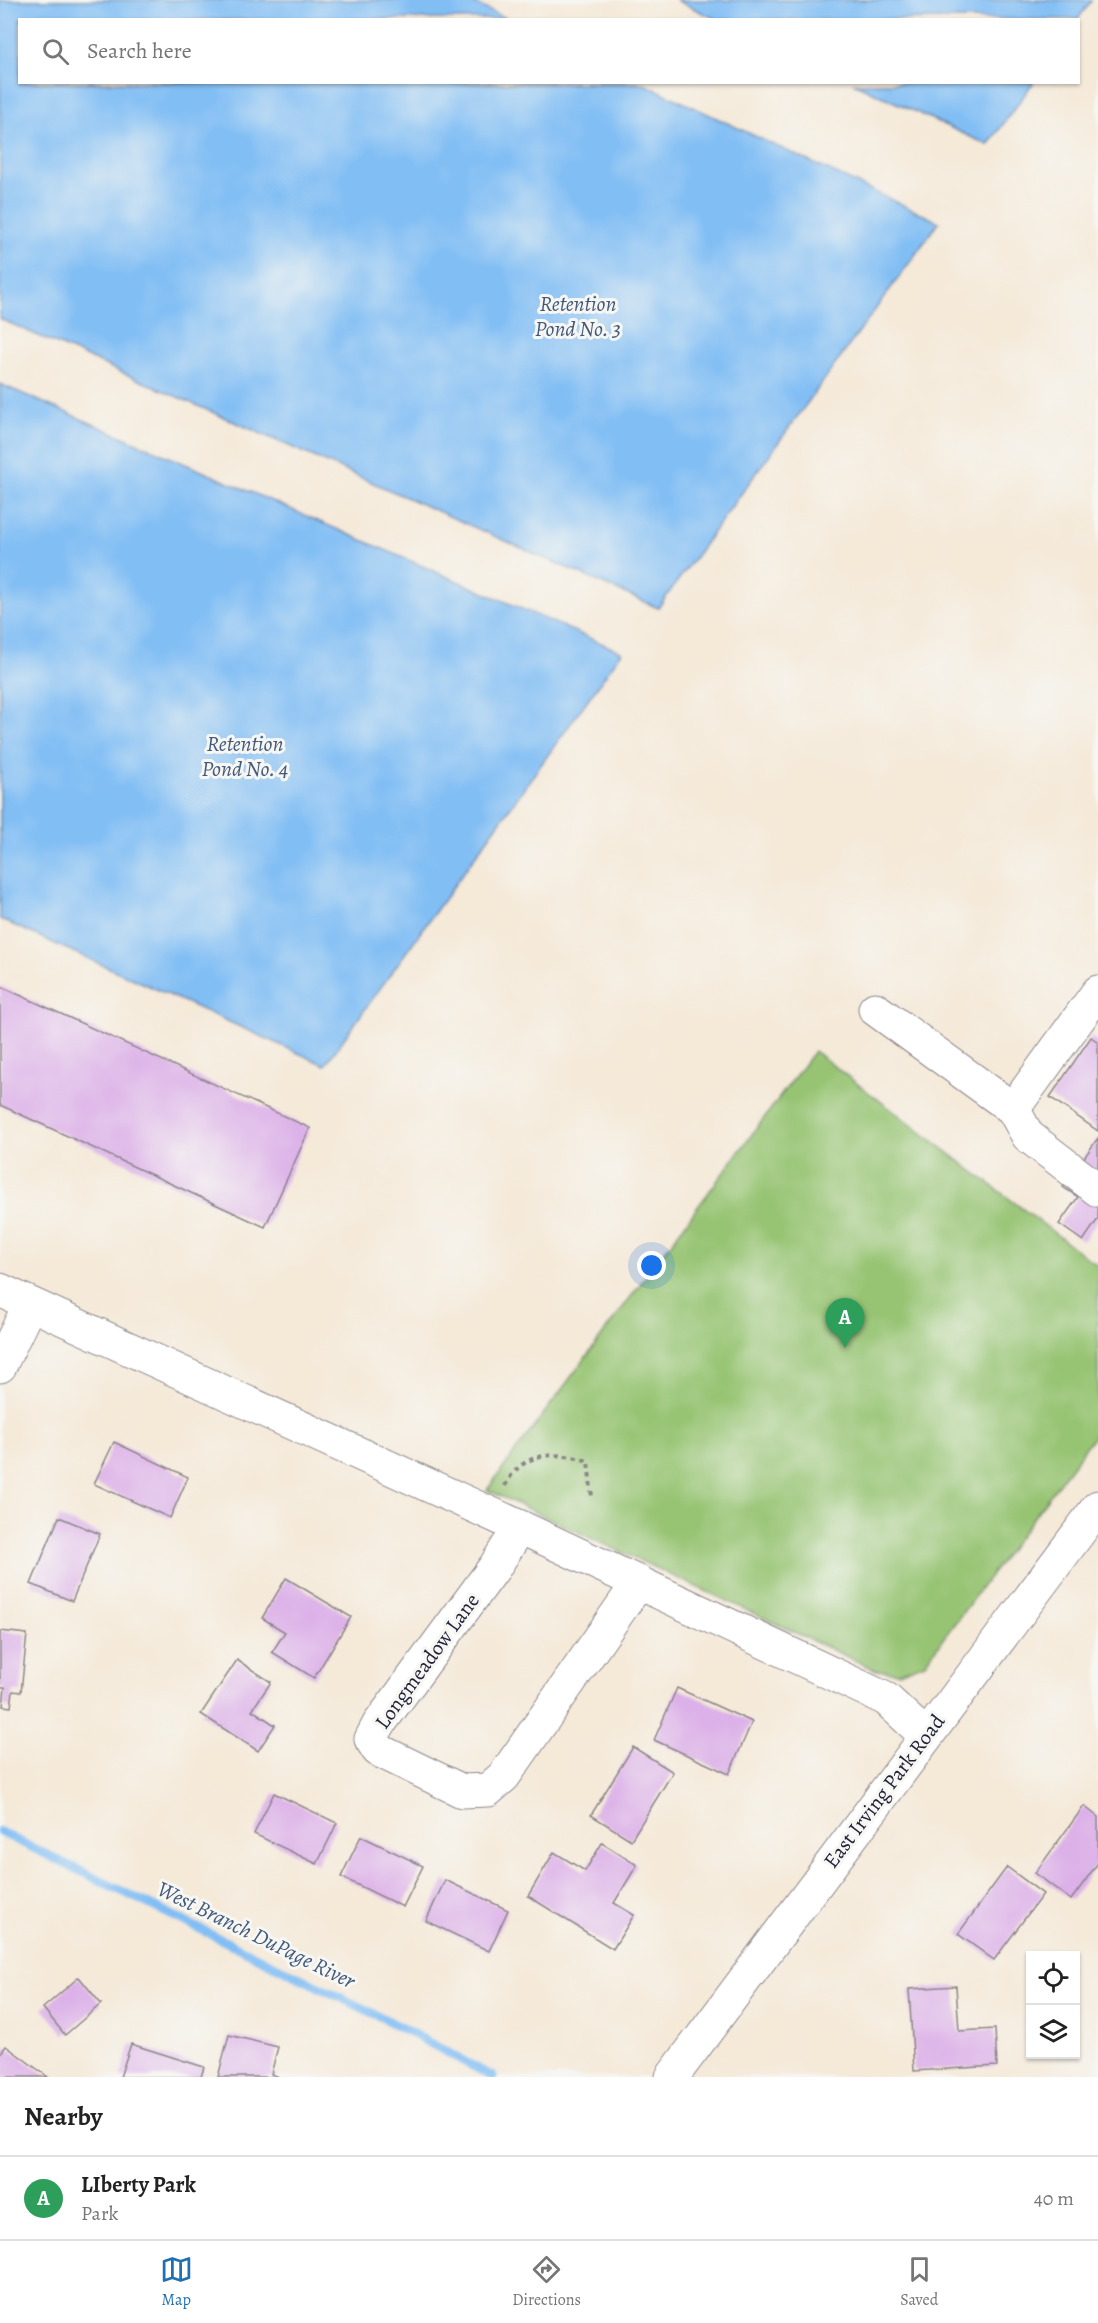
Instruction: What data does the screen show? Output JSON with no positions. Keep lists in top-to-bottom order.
{
  "streets": {
    "street": ["Longmeadow Lane", "East Irving Park Road"]
  },
  "water": ["Retention Pond No. 3", "Retention Pond No. 4", "West Branch DuPage River"],
  "page": {
    "search": "Search here",
    "pins": "A",
    "heading": "Nearby",
    "list": [
      {
        "mark": "A",
        "name": "LIberty Park",
        "note": "Park",
        "value": "40 m"
      }
    ],
    "nav": ["Map", "Directions", "Saved"]
  }
}
